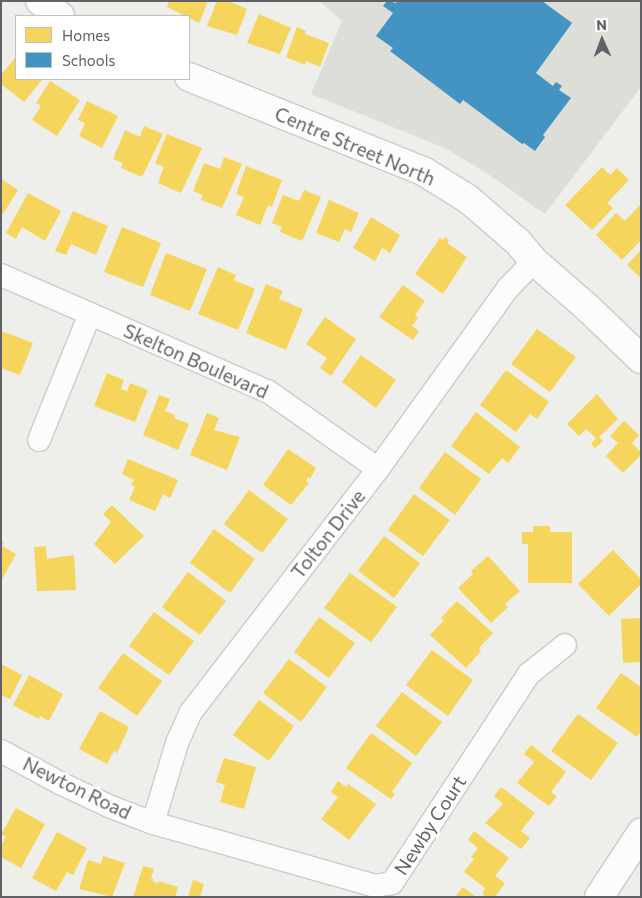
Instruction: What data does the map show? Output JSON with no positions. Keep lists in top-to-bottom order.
{
  "streets": {
    "street": [
      "Centre Street North",
      "Skelton Boulevard",
      "Tolton Drive",
      "Newton Road",
      "Newby Court"
    ]
  },
  "crossings": [
    ["Centre Street North", "Tolton Drive"],
    ["Skelton Boulevard", "Tolton Drive"],
    ["Tolton Drive", "Newton Road"],
    ["Tolton Drive", "Newby Court"],
    ["Newton Road", "Newby Court"]
  ],
  "legend": ["Homes", "Schools"],
  "north": "top"
}
